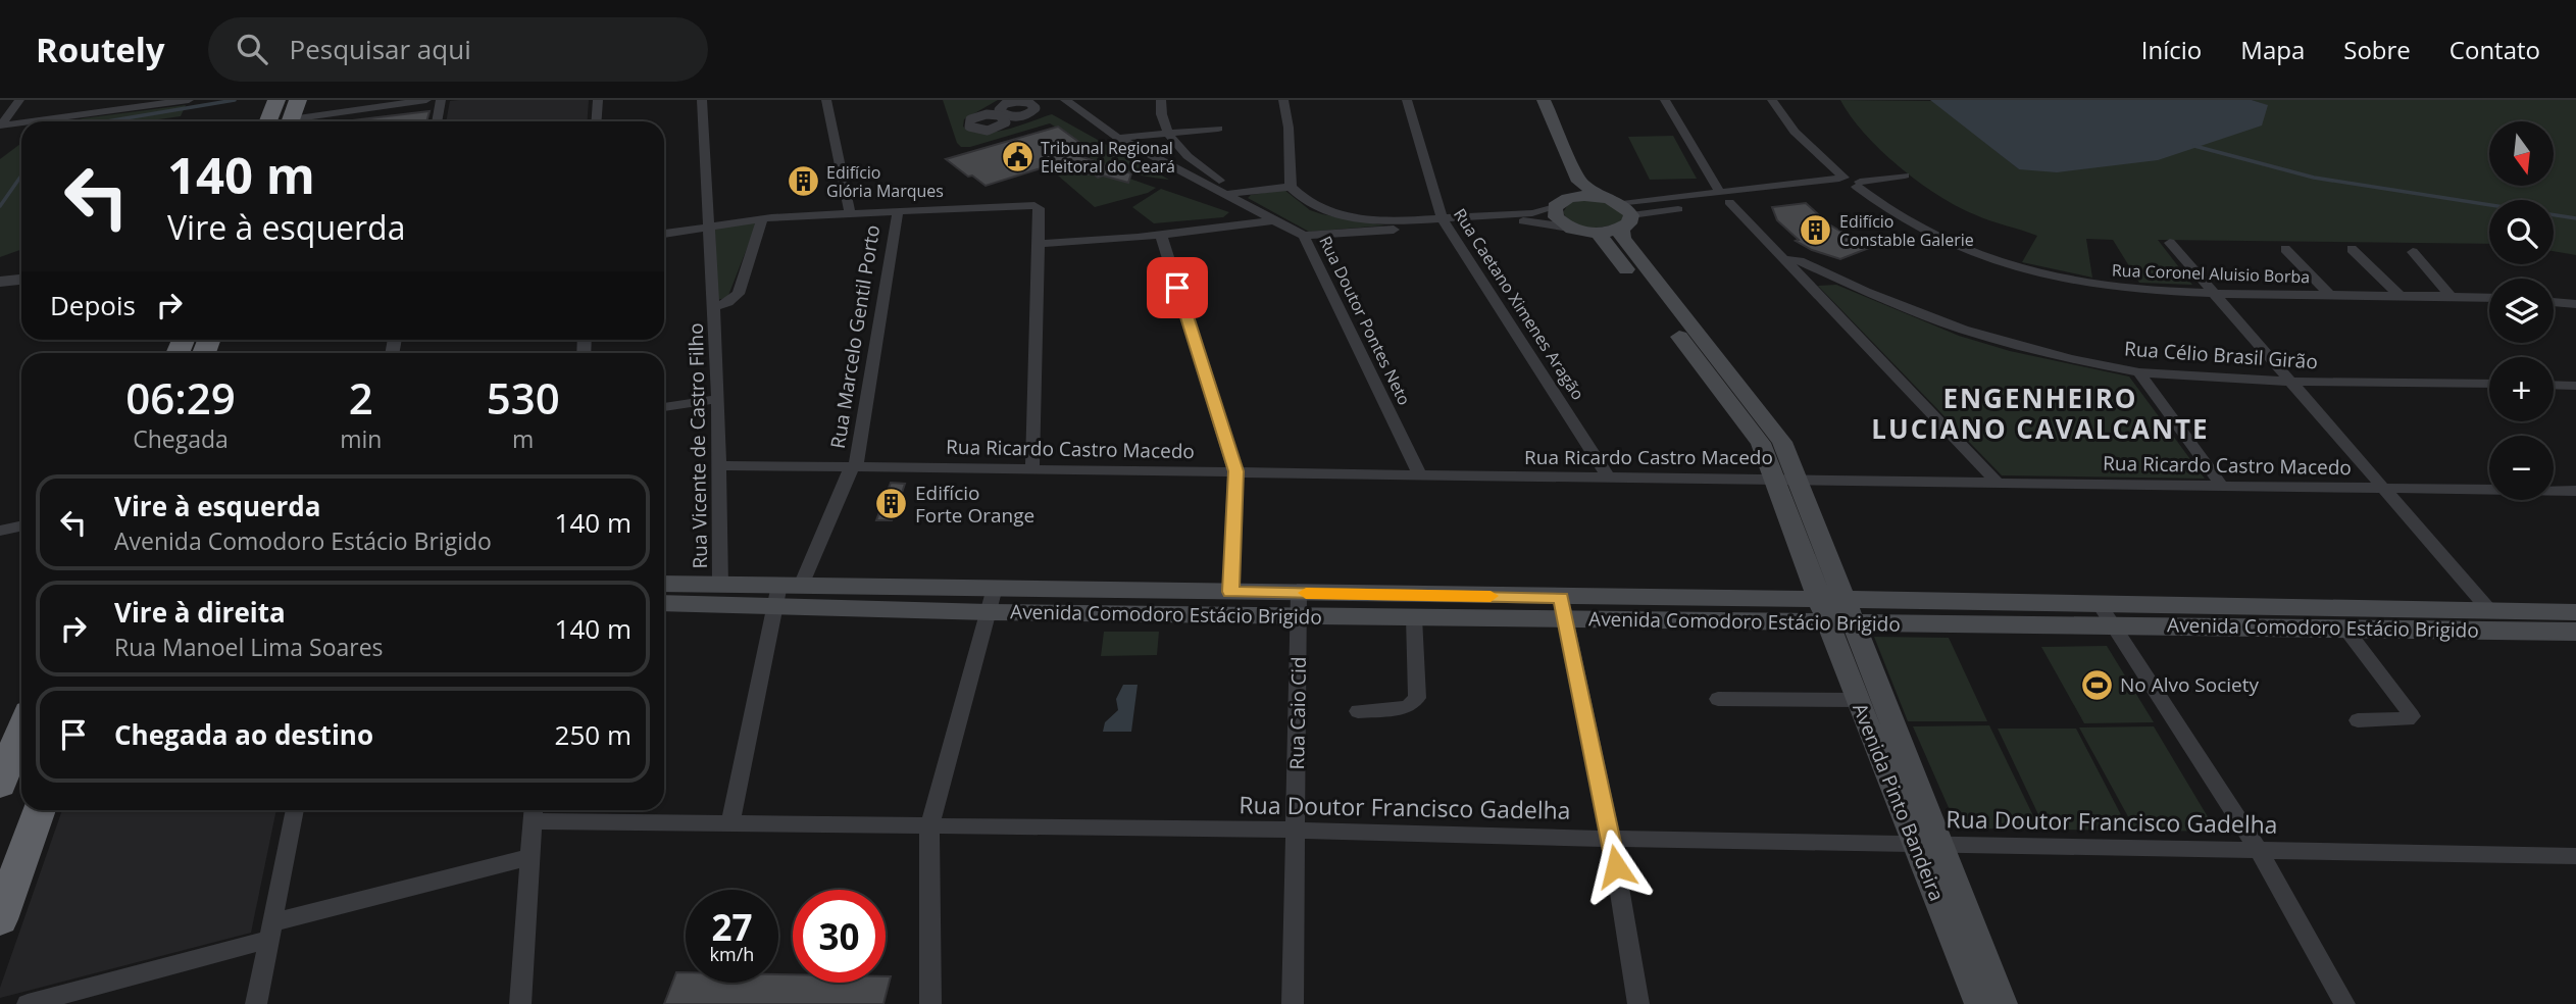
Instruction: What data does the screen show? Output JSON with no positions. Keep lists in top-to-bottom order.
{
  "streets": {
    "main road": ["Avenida Comodoro Estácio Brigido", "Avenida Pinto Bandeira"],
    "street": [
      "Rua Coronel Aluisio Borba",
      "Rua Caetano Ximenes Aragão",
      "Rua Doutor Pontes Neto",
      "Rua Marcelo Gentil Porto",
      "Rua Célio Brasil Girão",
      "Rua Vicente de Castro Filho",
      "Rua Ricardo Castro Macedo",
      "Rua Caio Cid",
      "Rua Doutor Francisco Gadelha"
    ]
  },
  "crossings": [
    ["Rua Caetano Ximenes Aragão", "Rua Ricardo Castro Macedo"],
    ["Rua Doutor Pontes Neto", "Rua Ricardo Castro Macedo"],
    ["Rua Marcelo Gentil Porto", "Rua Ricardo Castro Macedo"],
    ["Rua Marcelo Gentil Porto", "Avenida Comodoro Estácio Brigido"],
    ["Rua Marcelo Gentil Porto", "Rua Doutor Francisco Gadelha"],
    ["Rua Vicente de Castro Filho", "Rua Ricardo Castro Macedo"],
    ["Rua Vicente de Castro Filho", "Avenida Comodoro Estácio Brigido"],
    ["Avenida Comodoro Estácio Brigido", "Rua Caio Cid"],
    ["Avenida Comodoro Estácio Brigido", "Avenida Pinto Bandeira"],
    ["Rua Caio Cid", "Rua Doutor Francisco Gadelha"],
    ["Avenida Pinto Bandeira", "Rua Doutor Francisco Gadelha"]
  ],
  "districts": ["ENGENHEIRO LUCIANO CAVALCANTE"],
  "places": {
    "public building": ["Tribunal Regional Eleitoral do Ceará"],
    "building": ["Edifício Glória Marques", "Edifício Constable Galerie", "Edifício Forte Orange"],
    "sports": ["No Alvo Society"]
  },
  "north": "bottom",
  "page": {
    "header": "Routely",
    "search": "Pesquisar aqui",
    "nav": [
      "Início",
      "Mapa",
      "Sobre",
      "Contato"
    ],
    "map_buttons": ["+", "−"],
    "turn": ["140 m", "Vire à esquerda"],
    "then": "Depois",
    "eta": [
      "06:29",
      "Chegada",
      "2",
      "min",
      "530",
      "m"
    ],
    "list": [
      {
        "name": "Vire à esquerda",
        "note": "Avenida Comodoro Estácio Brigido",
        "value": "140 m"
      },
      {
        "name": "Vire à direita",
        "note": "Rua Manoel Lima Soares",
        "value": "140 m"
      },
      {
        "name": "Chegada ao destino",
        "value": "250 m"
      }
    ],
    "speed": "27 km/h",
    "limit": "30"
  }
}
